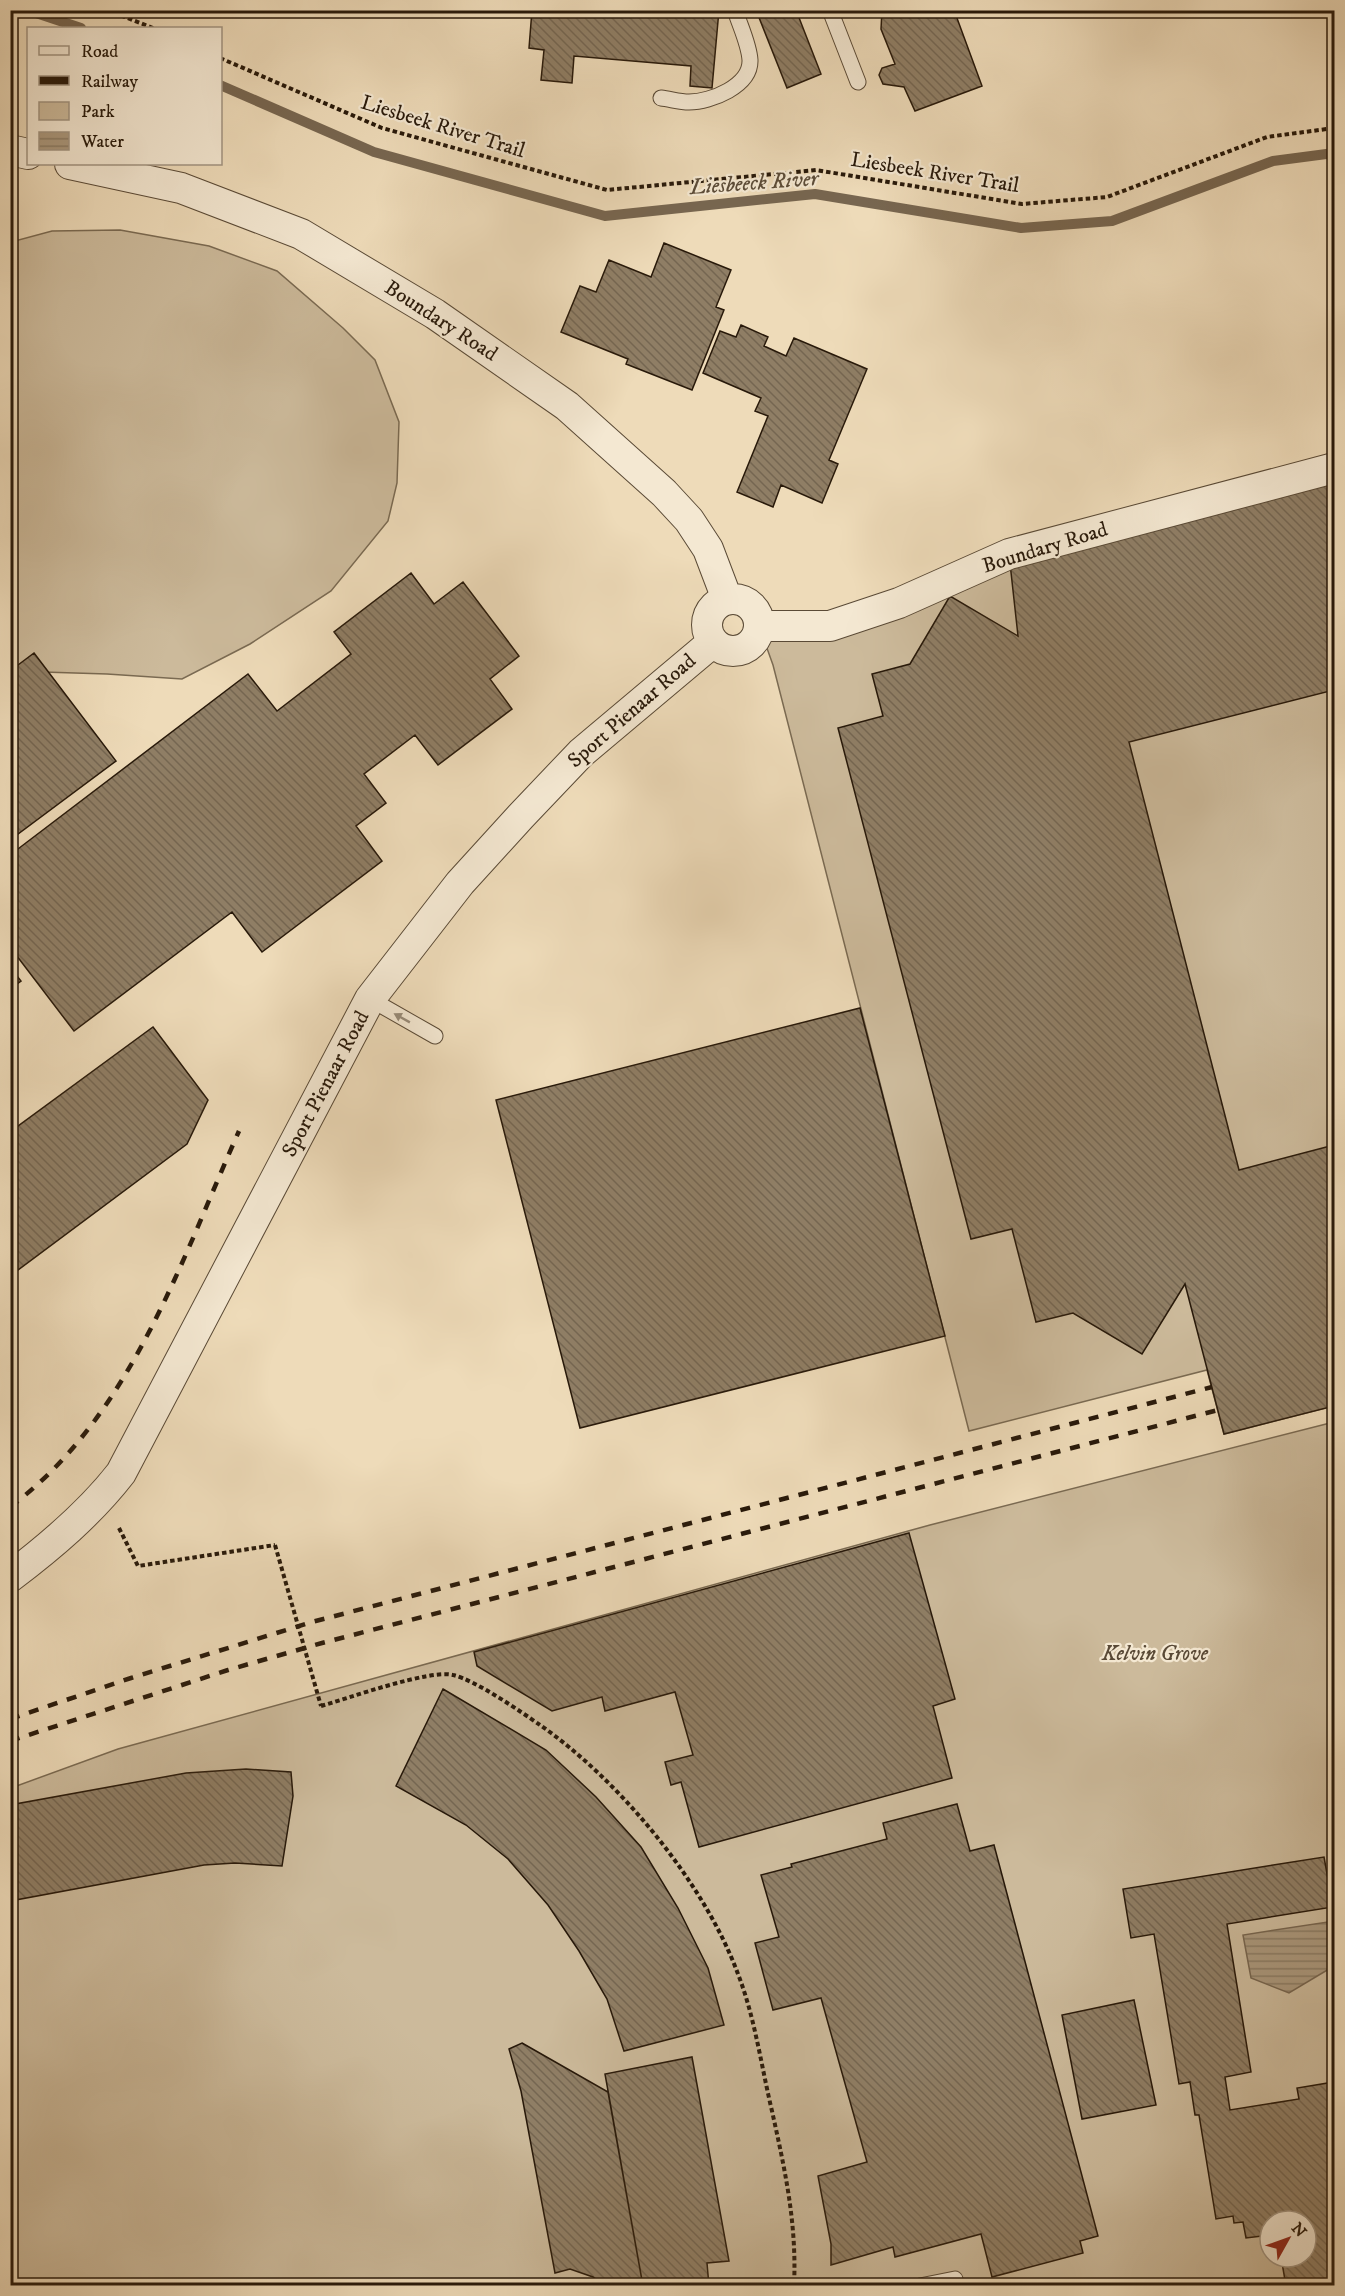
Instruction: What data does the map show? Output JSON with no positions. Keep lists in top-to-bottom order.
{
  "streets": {
    "street": ["Boundary Road", "Sport Pienaar Road"],
    "path": ["Liesbeek River Trail"]
  },
  "crossings": [
    ["Boundary Road", "Sport Pienaar Road"]
  ],
  "water": ["Liesbeeck River"],
  "parks": ["Kelvin Grove"],
  "legend": [
    "Road",
    "Railway",
    "Park",
    "Water"
  ],
  "north": "top right"
}
